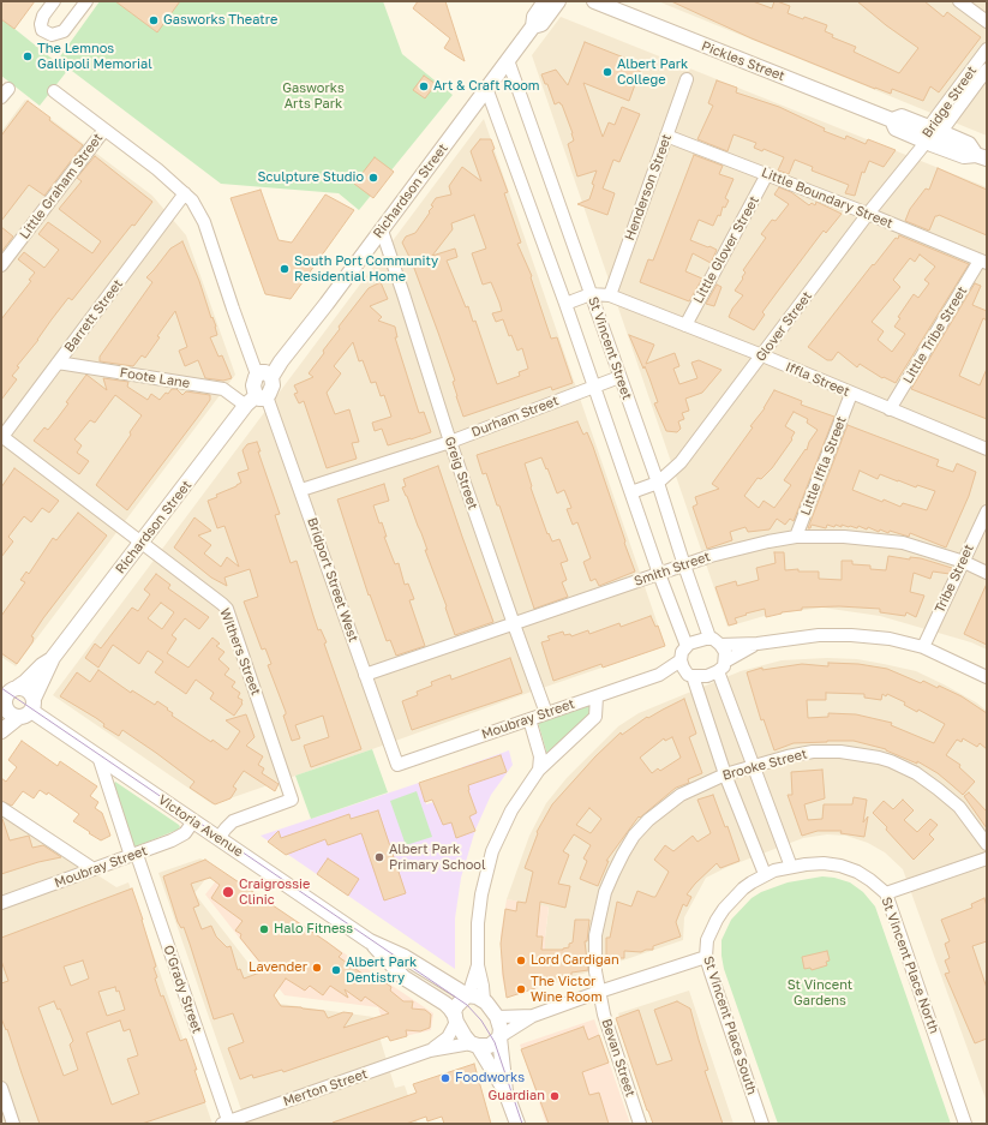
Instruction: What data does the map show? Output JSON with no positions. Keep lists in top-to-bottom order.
{
  "streets": {
    "street": [
      "Pickles Street",
      "Bridge Street",
      "Little Graham Street",
      "Henderson Street",
      "Richardson Street",
      "Little Boundary Street",
      "Little Glover Street",
      "Barrett Street",
      "Glover Street",
      "Little Tribe Street",
      "St Vincent Street",
      "Foote Lane",
      "Iffla Street",
      "Durham Street",
      "Little Iffla Street",
      "Greig Street",
      "Smith Street",
      "Tribe Street",
      "Bridport Street West",
      "Withers Street",
      "Moubray Street",
      "Brooke Street",
      "Victoria Avenue",
      "St Vincent Place North",
      "O'Grady Street",
      "St Vincent Place South",
      "Bevan Street",
      "Merton Street"
    ]
  },
  "crossings": [
    ["Pickles Street", "Bridge Street"],
    ["Pickles Street", "Glover Street"],
    ["Bridge Street", "Glover Street"],
    ["Henderson Street", "Little Boundary Street"],
    ["Henderson Street", "Iffla Street"],
    ["Richardson Street", "St Vincent Street"],
    ["Richardson Street", "Foote Lane"],
    ["Richardson Street", "Greig Street"],
    ["Richardson Street", "Bridport Street West"],
    ["Richardson Street", "Withers Street"],
    ["Richardson Street", "Victoria Avenue"],
    ["Little Boundary Street", "Little Glover Street"],
    ["Little Boundary Street", "Glover Street"],
    ["Little Boundary Street", "Little Tribe Street"],
    ["Little Glover Street", "Iffla Street"],
    ["Barrett Street", "Foote Lane"],
    ["Barrett Street", "Withers Street"],
    ["Glover Street", "St Vincent Street"],
    ["Glover Street", "Iffla Street"],
    ["Little Tribe Street", "Iffla Street"],
    ["St Vincent Street", "Iffla Street"],
    ["St Vincent Street", "Durham Street"],
    ["St Vincent Street", "Smith Street"],
    ["St Vincent Street", "Moubray Street"],
    ["Foote Lane", "Bridport Street West"],
    ["Iffla Street", "Little Iffla Street"],
    ["Durham Street", "Greig Street"],
    ["Durham Street", "Bridport Street West"],
    ["Little Iffla Street", "Smith Street"],
    ["Greig Street", "Smith Street"],
    ["Greig Street", "Moubray Street"],
    ["Smith Street", "Tribe Street"],
    ["Smith Street", "Bridport Street West"],
    ["Bridport Street West", "Moubray Street"],
    ["Withers Street", "Victoria Avenue"],
    ["Moubray Street", "Victoria Avenue"],
    ["Moubray Street", "O'Grady Street"],
    ["Brooke Street", "Bevan Street"],
    ["Victoria Avenue", "O'Grady Street"],
    ["Victoria Avenue", "Merton Street"],
    ["St Vincent Place North", "St Vincent Place South"],
    ["O'Grady Street", "Merton Street"]
  ],
  "parks": ["Gasworks Arts Park", "St Vincent Gardens"],
  "places": [
    "Gasworks Theatre",
    "The Lemnos Gallipoli Memorial",
    "Albert Park College",
    "Art & Craft Room",
    "Sculpture Studio",
    "South Port Community Residential Home",
    "Albert Park Primary School",
    "Craigrossie Clinic",
    "Halo Fitness",
    "Lord Cardigan",
    "Lavender",
    "Albert Park Dentistry",
    "The Victor Wine Room",
    "Foodworks",
    "Guardian"
  ]
}
